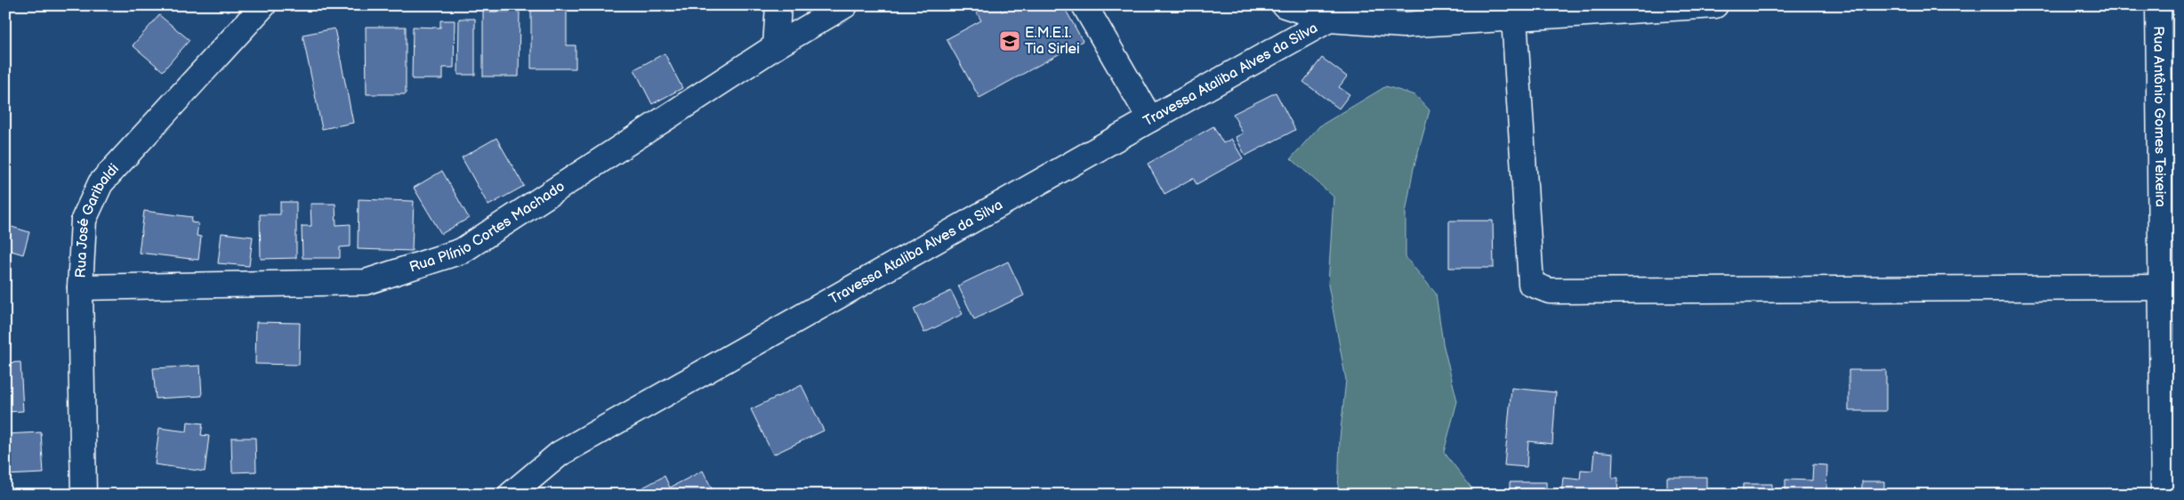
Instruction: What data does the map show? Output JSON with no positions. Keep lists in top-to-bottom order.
{
  "streets": {
    "street": [
      "Travessa Ataliba Alves da Silva",
      "Rua Antônio Gomes Teixeira",
      "Rua José Garibaldi",
      "Rua Plínio Cortes Machado"
    ]
  },
  "crossings": [
    ["Rua José Garibaldi", "Rua Plínio Cortes Machado"]
  ],
  "places": {
    "school or university": ["E.M.E.I. Tia Sirlei"]
  }
}
